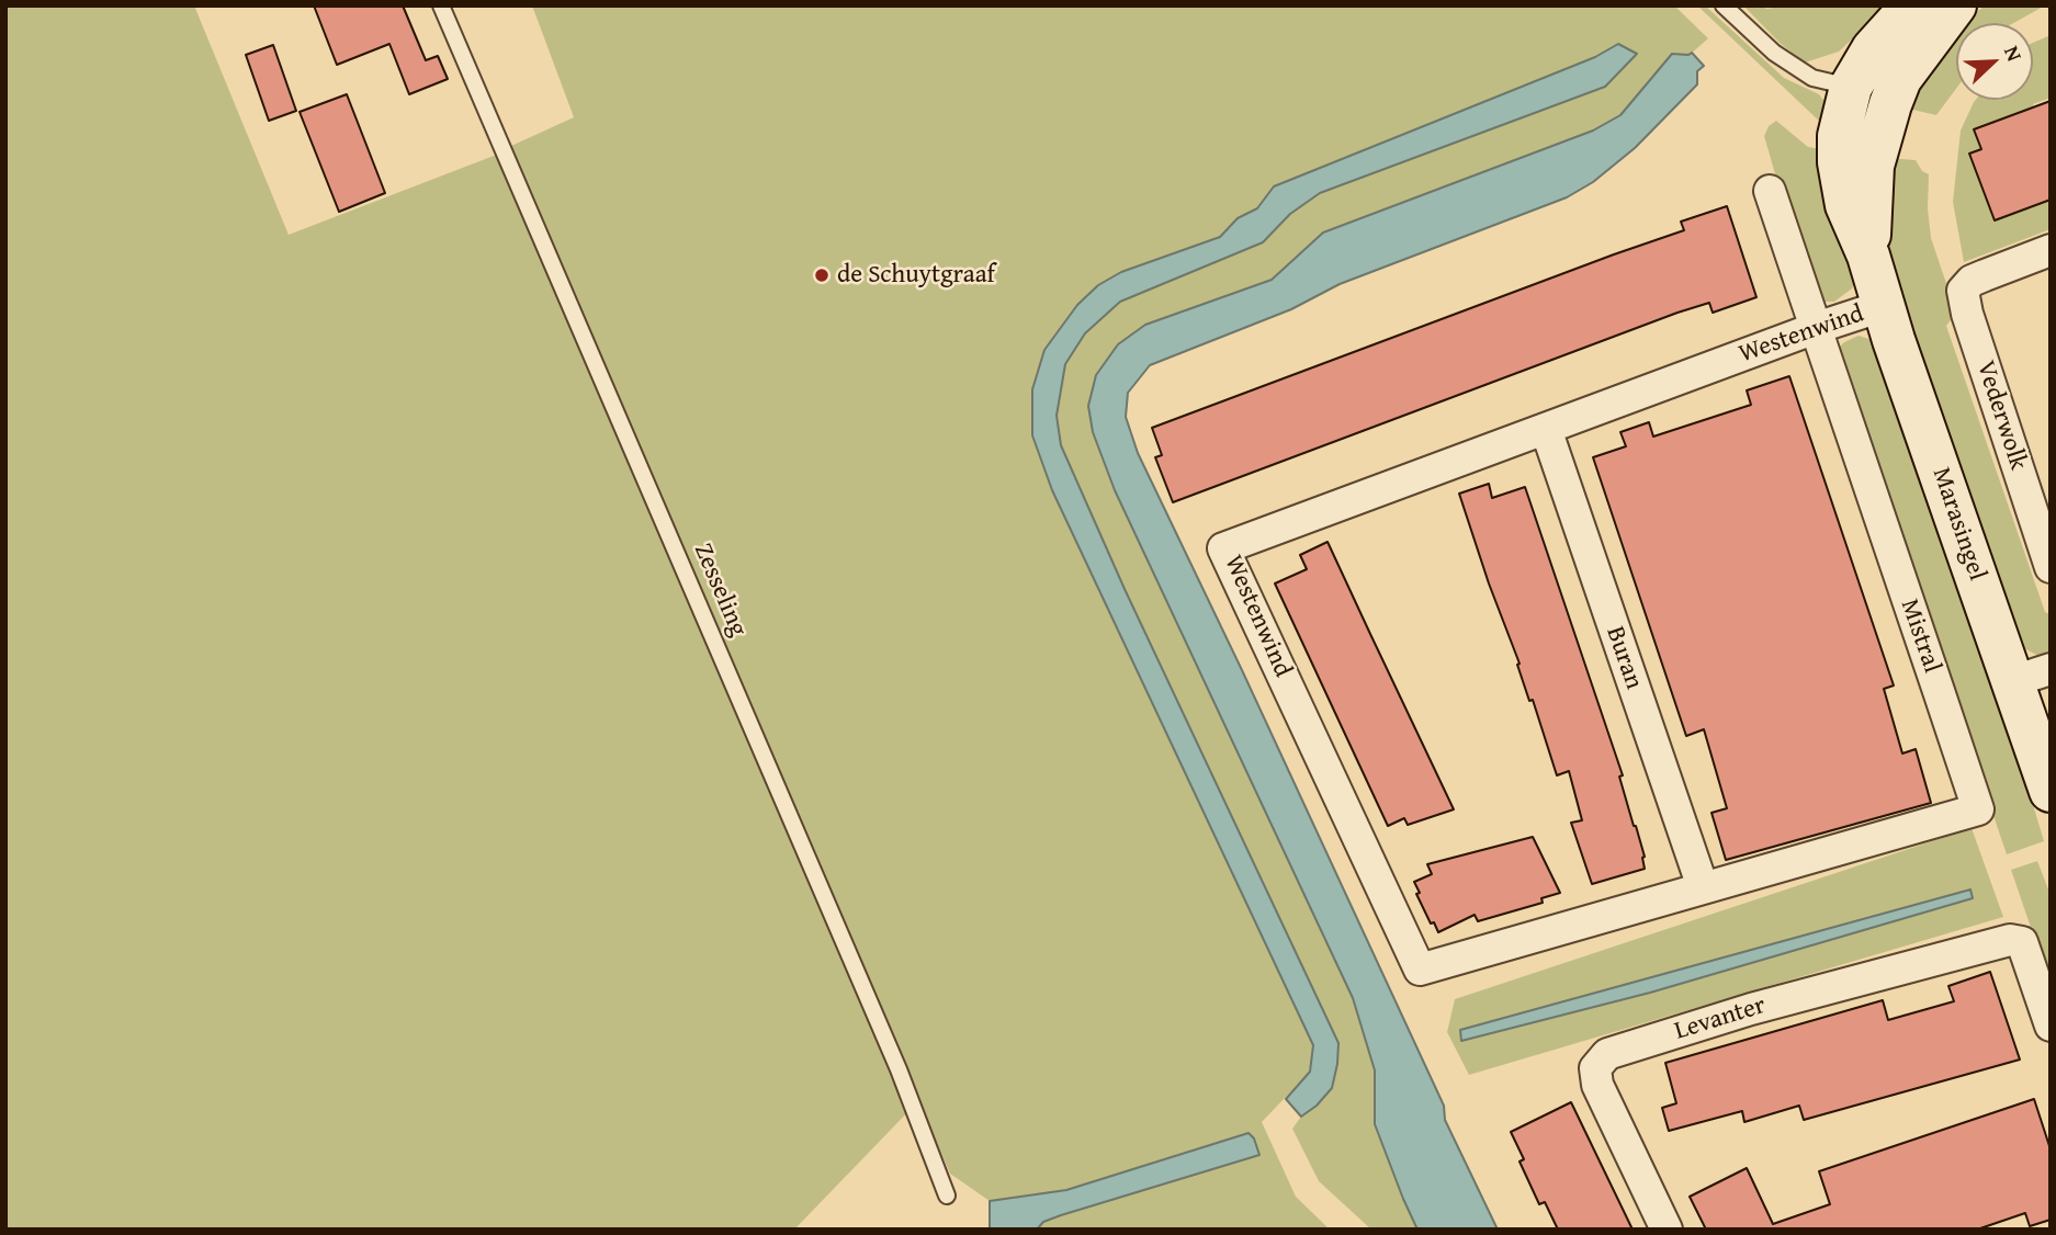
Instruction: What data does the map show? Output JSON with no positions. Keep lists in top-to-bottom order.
{
  "streets": {
    "street": [
      "Westenwind",
      "Vederwolk",
      "Marasingel",
      "Mistral",
      "Buran",
      "Levanter"
    ],
    "lane": ["Zesseling"]
  },
  "crossings": [
    ["Westenwind", "Marasingel"],
    ["Westenwind", "Mistral"],
    ["Westenwind", "Buran"],
    ["Mistral", "Buran"]
  ],
  "places": ["de Schuytgraaf"],
  "north": "top right"
}
